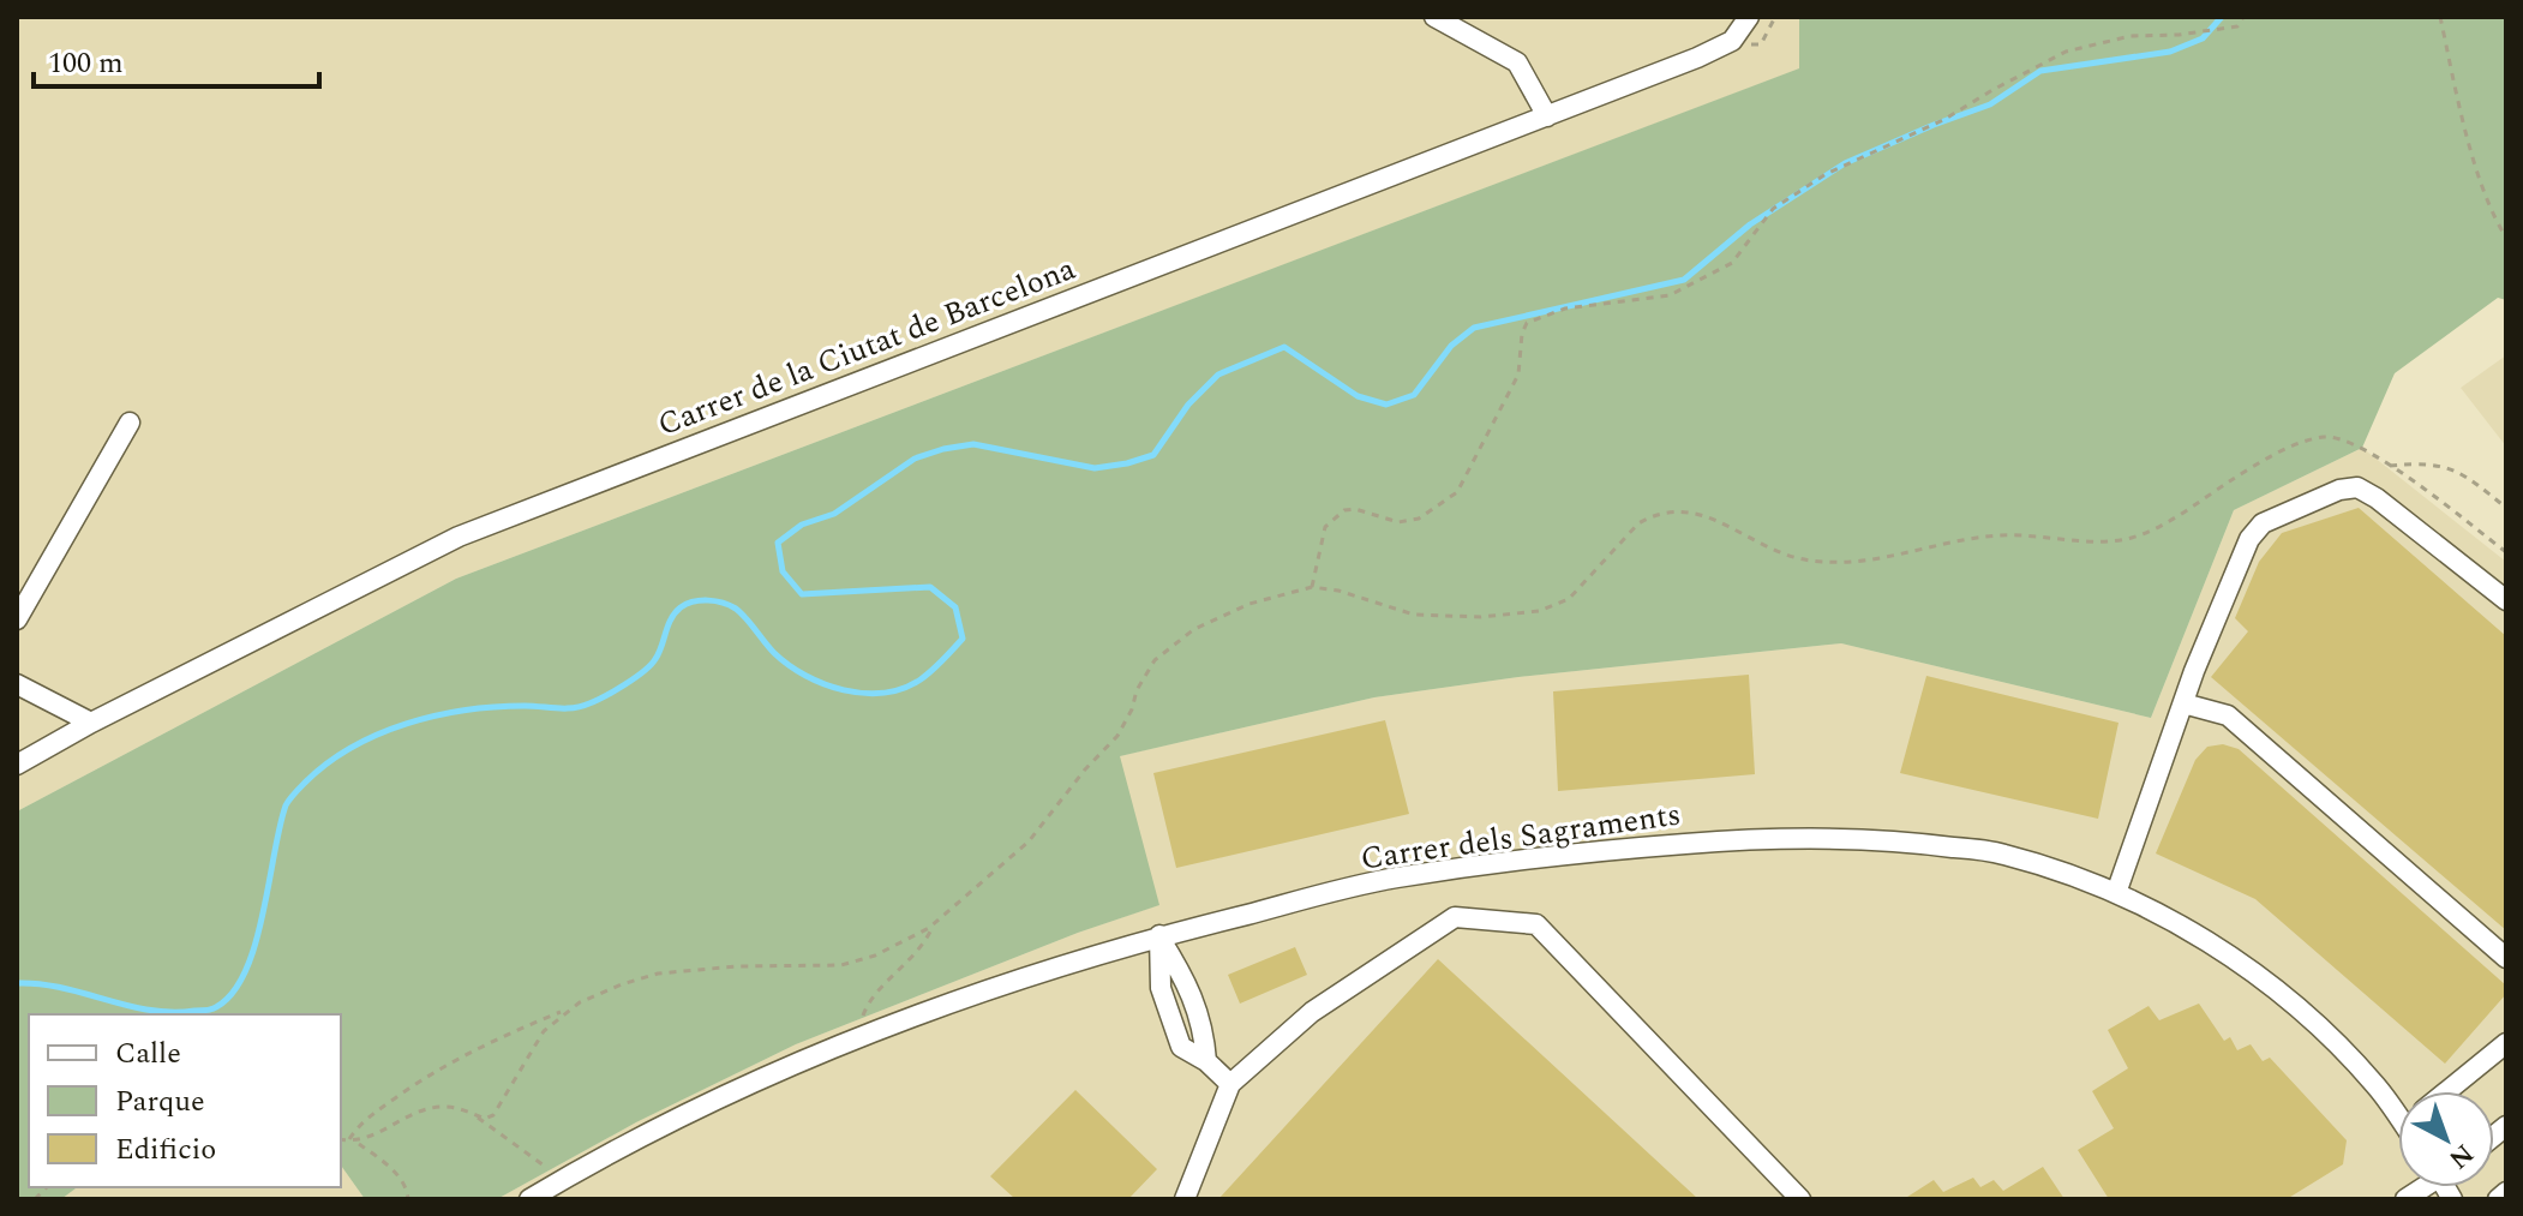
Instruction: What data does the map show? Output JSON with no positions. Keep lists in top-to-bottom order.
{
  "streets": {
    "street": ["Carrer de la Ciutat de Barcelona", "Carrer dels Sagraments"]
  },
  "legend": ["Calle", "Parque", "Edificio"],
  "scale_bar": "100 m",
  "north": "bottom right"
}
